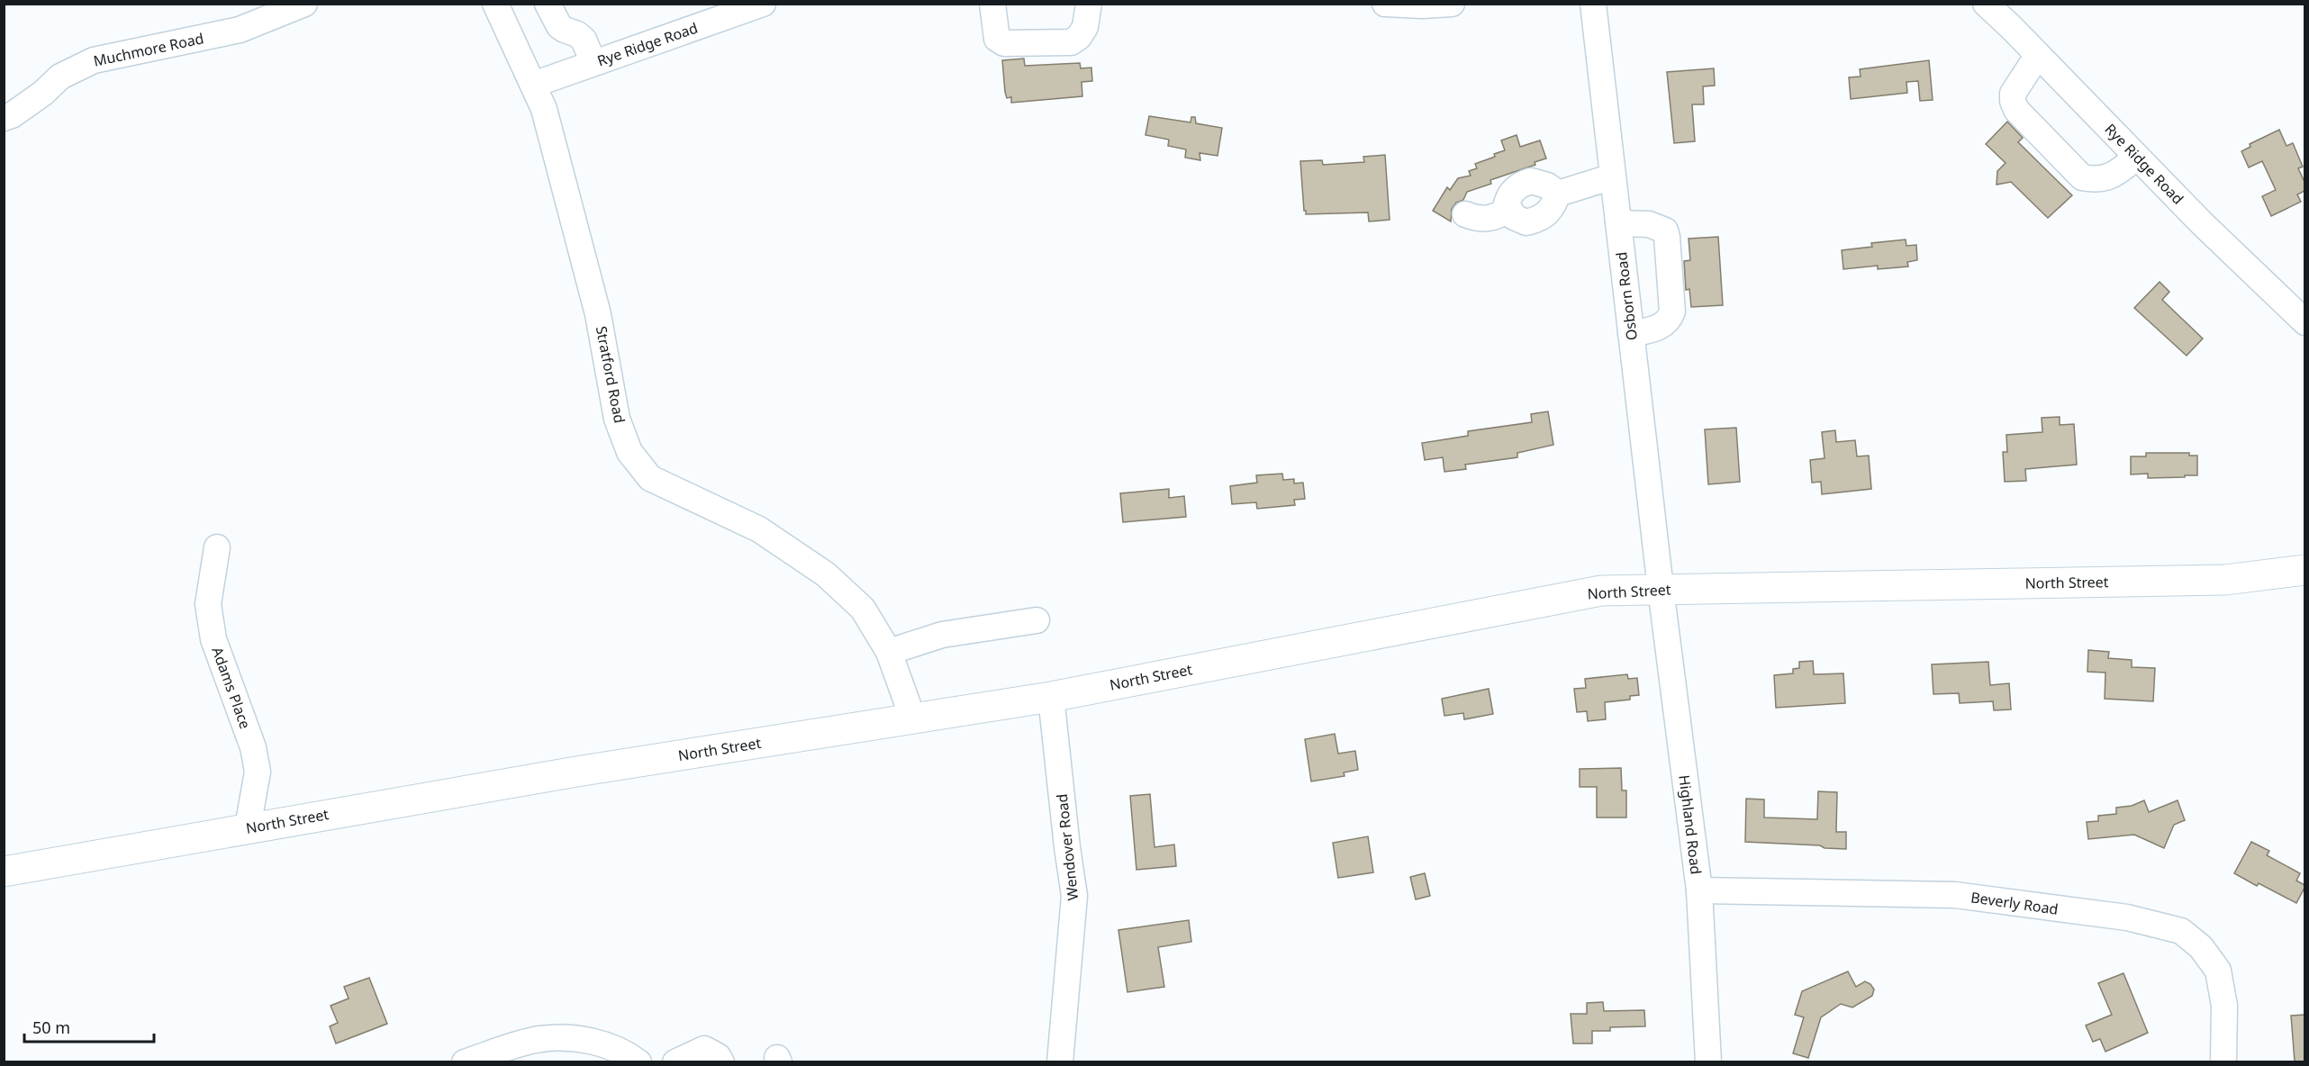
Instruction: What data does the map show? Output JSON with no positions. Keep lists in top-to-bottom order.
{
  "streets": {
    "main road": ["North Street"],
    "street": [
      "Rye Ridge Road",
      "Muchmore Road",
      "Osborn Road",
      "Stratford Road",
      "Adams Place",
      "Highland Road",
      "Wendover Road",
      "Beverly Road"
    ]
  },
  "crossings": [
    ["Rye Ridge Road", "Stratford Road"],
    ["Osborn Road", "North Street"],
    ["Osborn Road", "Highland Road"],
    ["Stratford Road", "North Street"],
    ["North Street", "Adams Place"],
    ["North Street", "Highland Road"],
    ["North Street", "Wendover Road"],
    ["Highland Road", "Beverly Road"]
  ],
  "scale_bar": "50 m"
}
